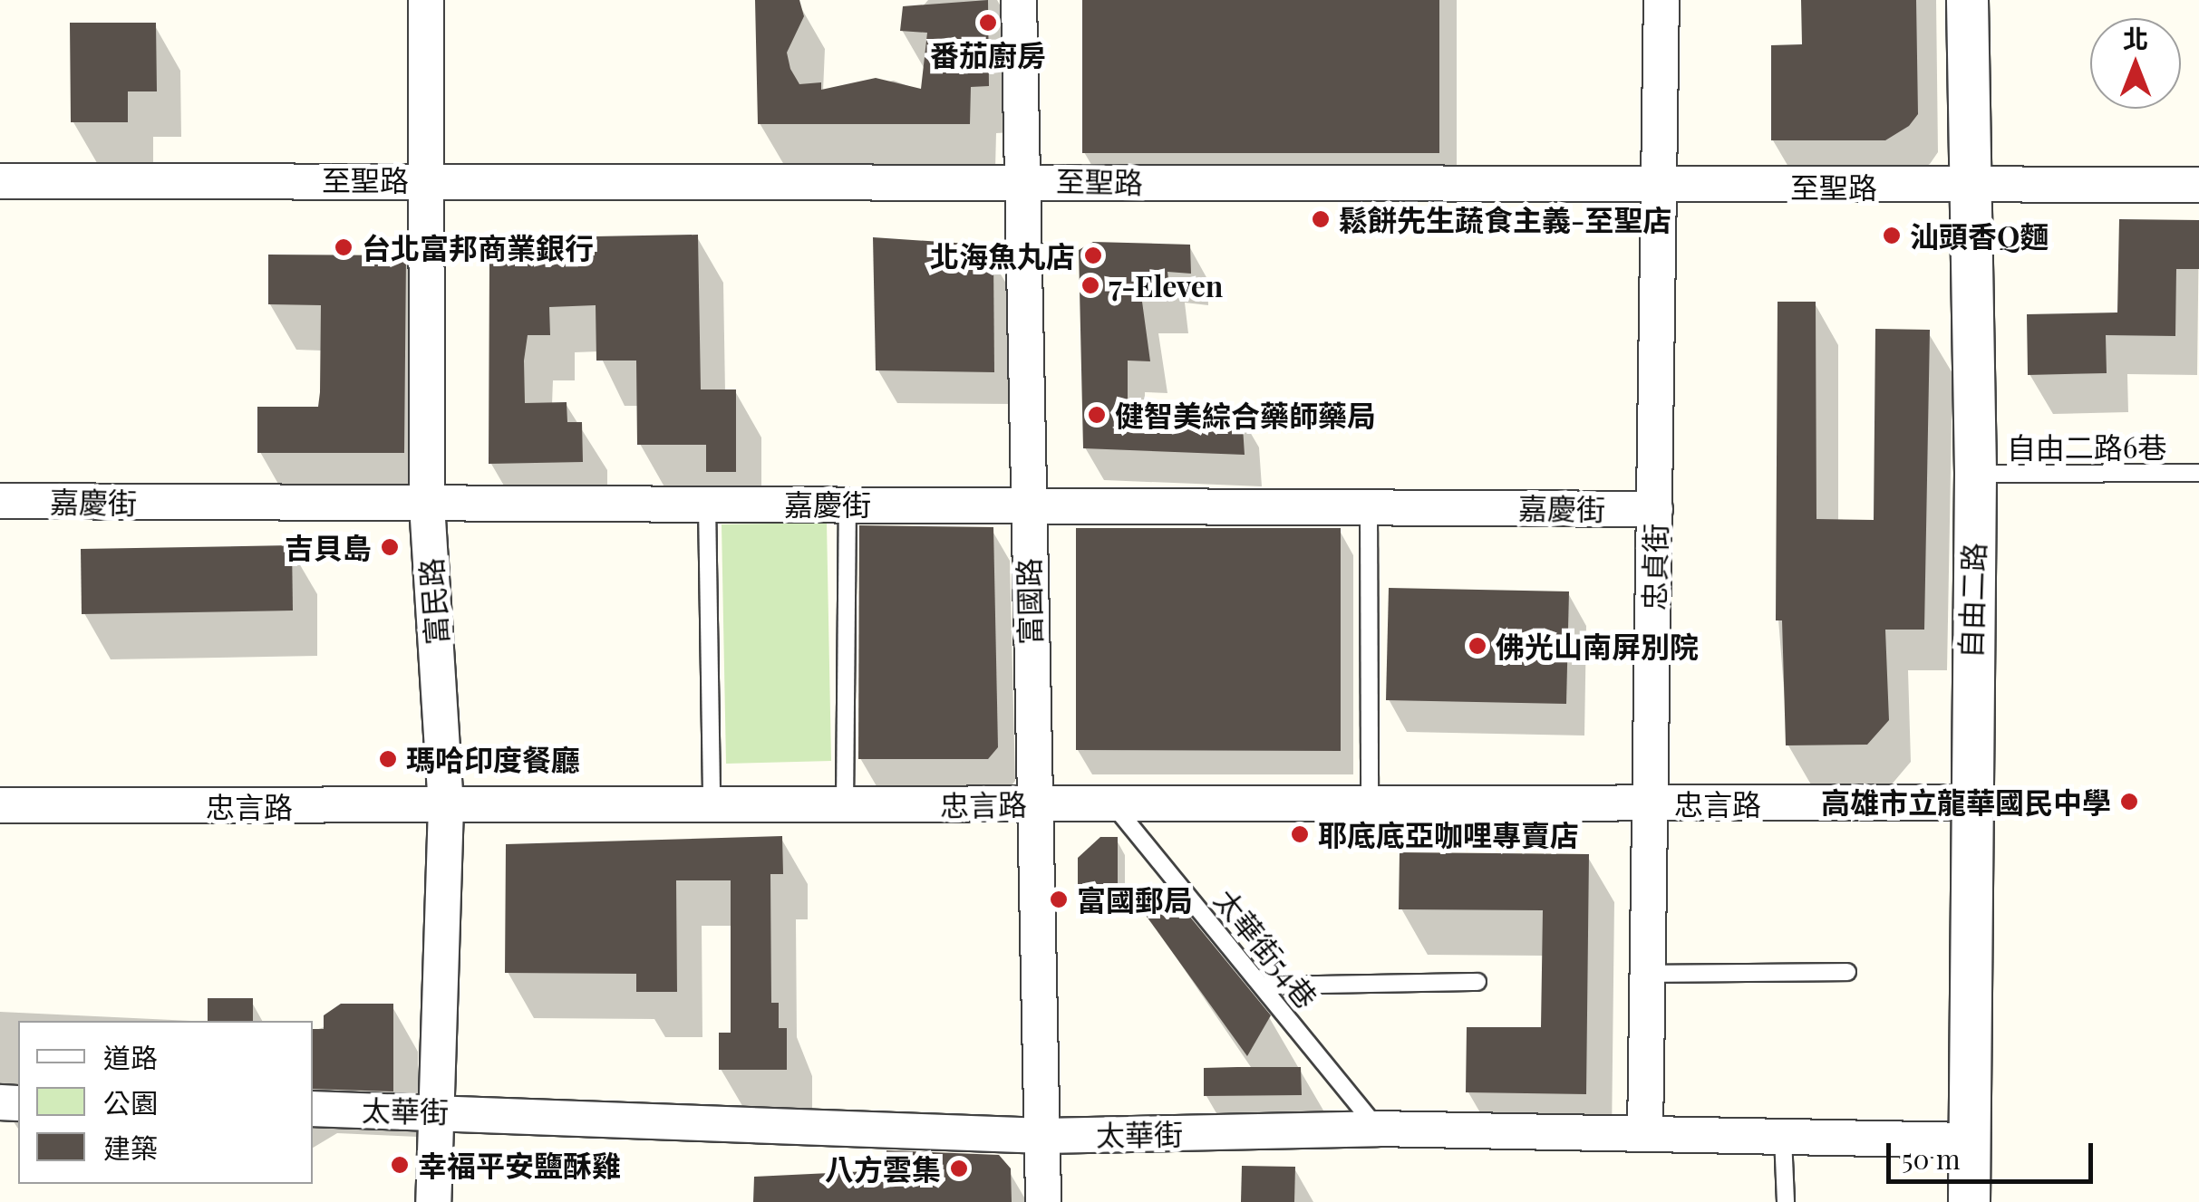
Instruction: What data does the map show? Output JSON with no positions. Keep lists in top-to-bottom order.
{
  "streets": {
    "street": [
      "至聖路",
      "嘉慶街",
      "忠貞街",
      "自由二路",
      "富民路",
      "富國路",
      "忠言路",
      "太華街"
    ],
    "lane": ["自由二路6巷", "太華街54巷"]
  },
  "crossings": [
    ["至聖路", "忠貞街"],
    ["至聖路", "自由二路"],
    ["至聖路", "富民路"],
    ["至聖路", "富國路"],
    ["自由二路6巷", "自由二路"],
    ["嘉慶街", "忠貞街"],
    ["嘉慶街", "富民路"],
    ["嘉慶街", "富國路"],
    ["忠貞街", "忠言路"],
    ["忠貞街", "太華街"],
    ["自由二路", "忠言路"],
    ["自由二路", "太華街"],
    ["富民路", "忠言路"],
    ["富民路", "太華街"],
    ["富國路", "忠言路"],
    ["富國路", "太華街"],
    ["忠言路", "太華街54巷"],
    ["太華街54巷", "太華街"]
  ],
  "places": [
    "番茄廚房",
    "鬆餅先生蔬食主義-至聖店",
    "汕頭香Q麵",
    "台北富邦商業銀行",
    "北海魚丸店",
    "7-Eleven",
    "健智美綜合藥師藥局",
    "吉貝島",
    "佛光山南屏別院",
    "瑪哈印度餐廳",
    "高雄市立龍華國民中學",
    "耶底底亞咖哩專賣店",
    "富國郵局",
    "幸福平安鹽酥雞",
    "八方雲集"
  ],
  "legend": ["道路", "公園", "建築"],
  "scale_bar": "50 m",
  "north": "top"
}
